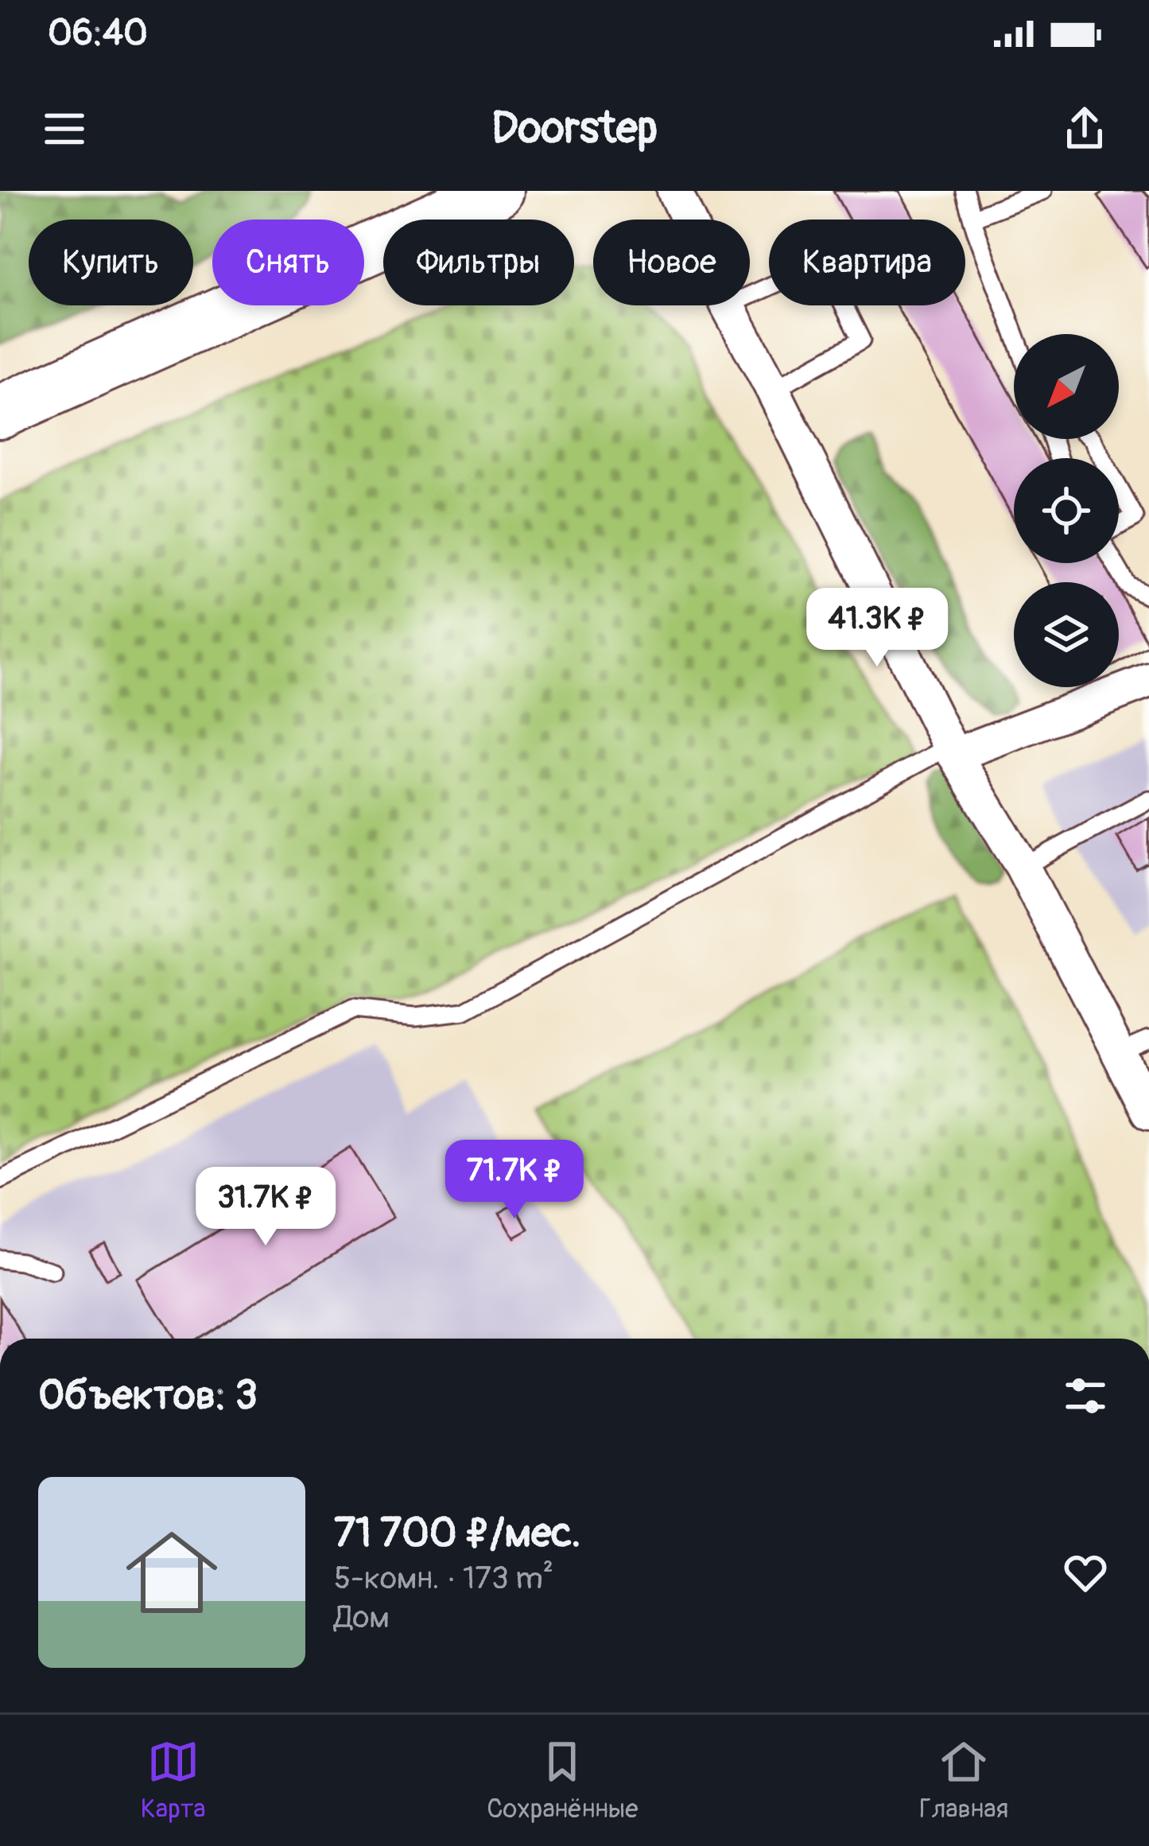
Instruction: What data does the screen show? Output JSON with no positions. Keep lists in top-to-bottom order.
{
  "north": "bottom left",
  "page": {
    "status": "06:40",
    "header": "Doorstep",
    "chip": [
      "Купить",
      "Снять",
      "Фильтры",
      "Новое",
      "Квартира"
    ],
    "price": ["41.3K ₽", "71.7K ₽", "31.7K ₽"],
    "heading": "Объектов: 3",
    "list": [
      {
        "name": "71 700 ₽/мес.",
        "note": "5-комн. · 173 m² · Дом"
      }
    ],
    "tabs": ["Карта", "Сохранённые", "Главная"]
  }
}
